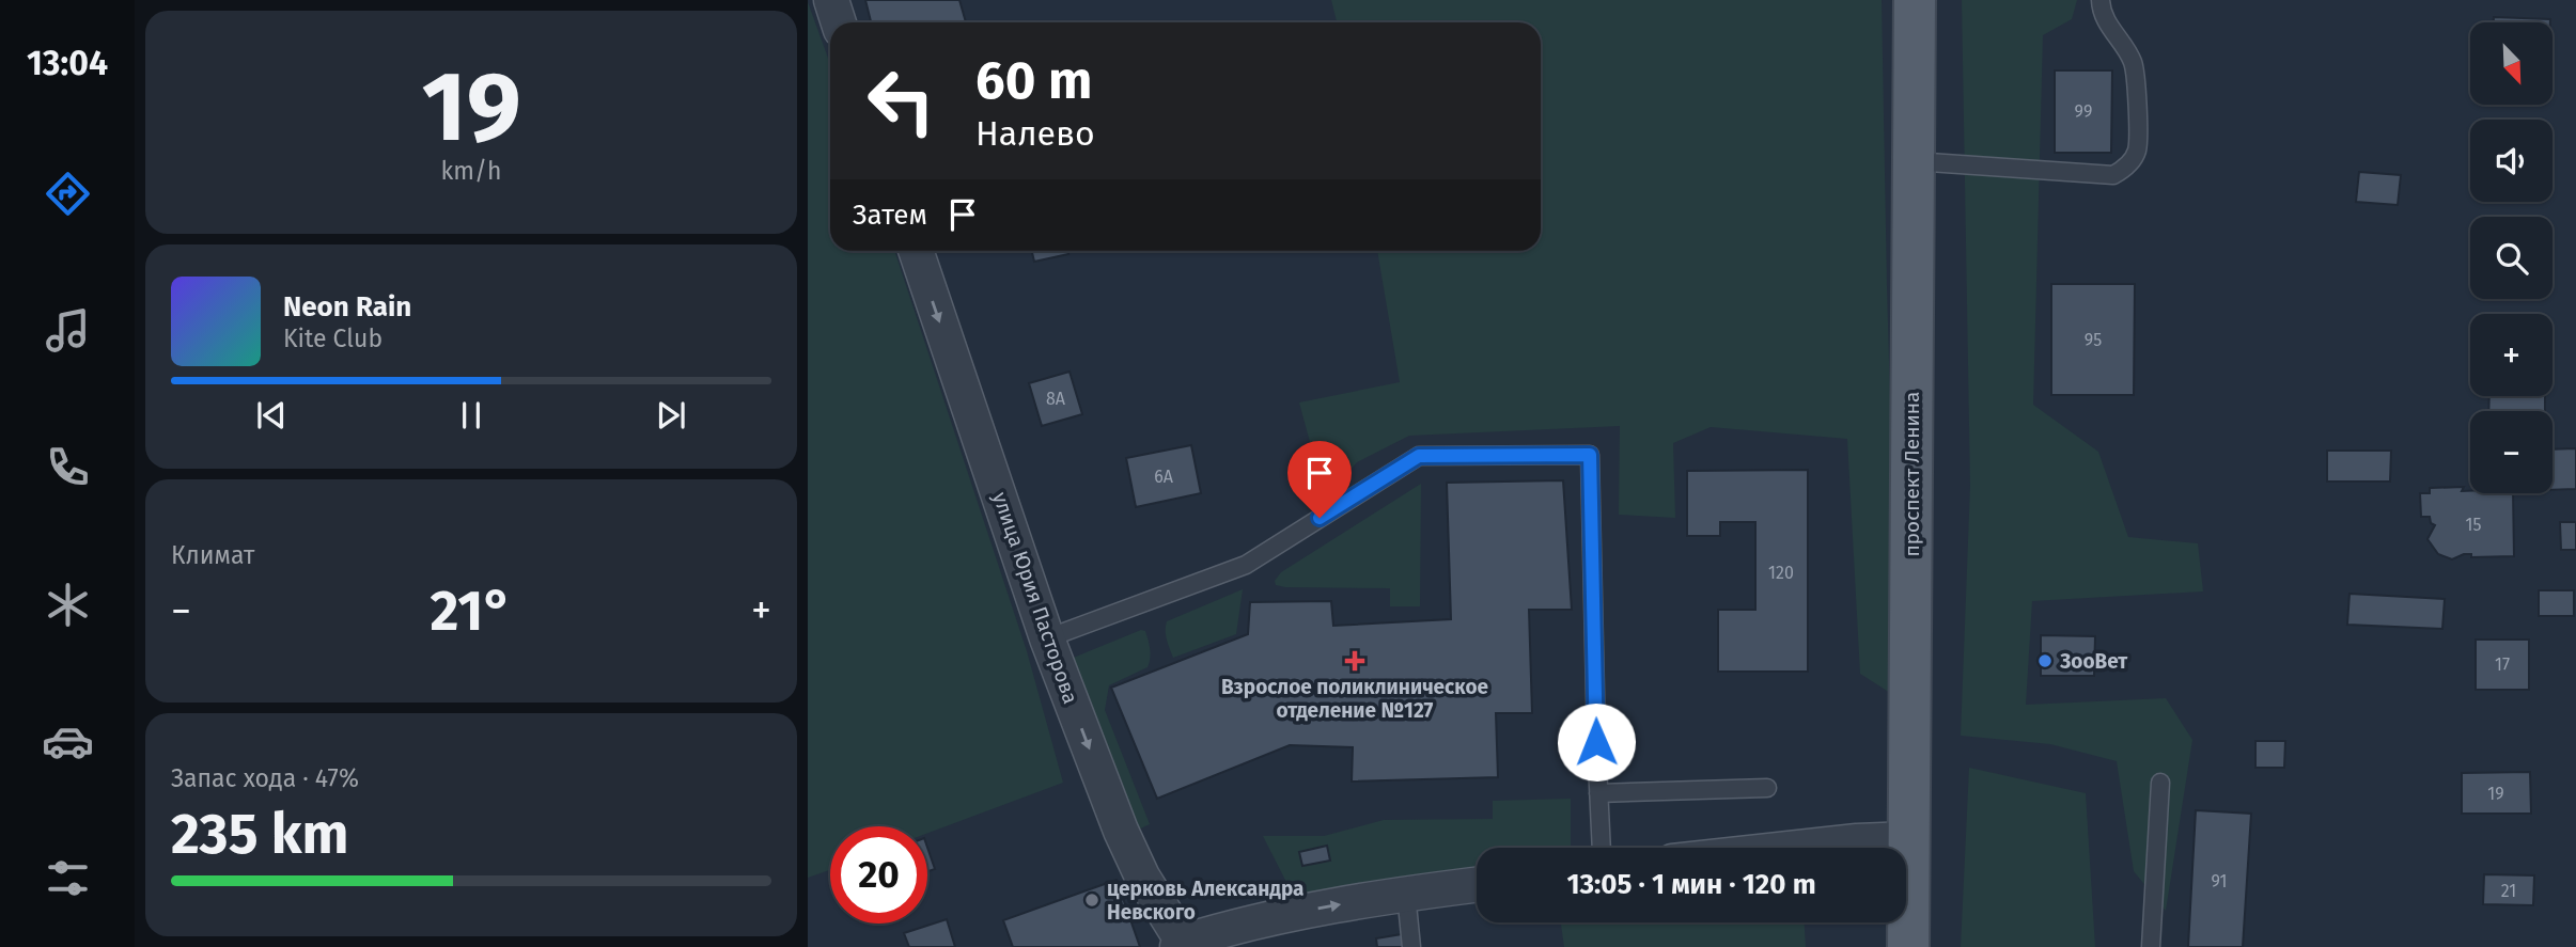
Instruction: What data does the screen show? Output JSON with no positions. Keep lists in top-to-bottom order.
{
  "streets": {
    "main road": ["проспект Ленина"],
    "street": ["улица Юрия Пасторова"]
  },
  "one_way": ["улица Юрия Пасторова"],
  "places": {
    "health": ["Взрослое поликлиническое отделение №127"],
    "other": ["ЗооВет", "церковь Александра Невского"]
  },
  "house_numbers": [
    "99",
    "95",
    "8А",
    "6А",
    "15",
    "120",
    "17",
    "19",
    "91",
    "21"
  ],
  "north": "bottom right",
  "page": {
    "tabs": "13:04",
    "tile": [
      ["19", "km/h"],
      "Климат",
      ["Запас хода · 47%", "235 km"]
    ],
    "map_buttons": ["+", "−"],
    "turn": ["60 m", "Налево"],
    "then": "Затем",
    "song": ["Neon Rain", "Kite Club"],
    "heat": ["−", "21°", "+"],
    "limit": "20",
    "trip": "13:05 · 1 мин · 120 m"
  }
}
